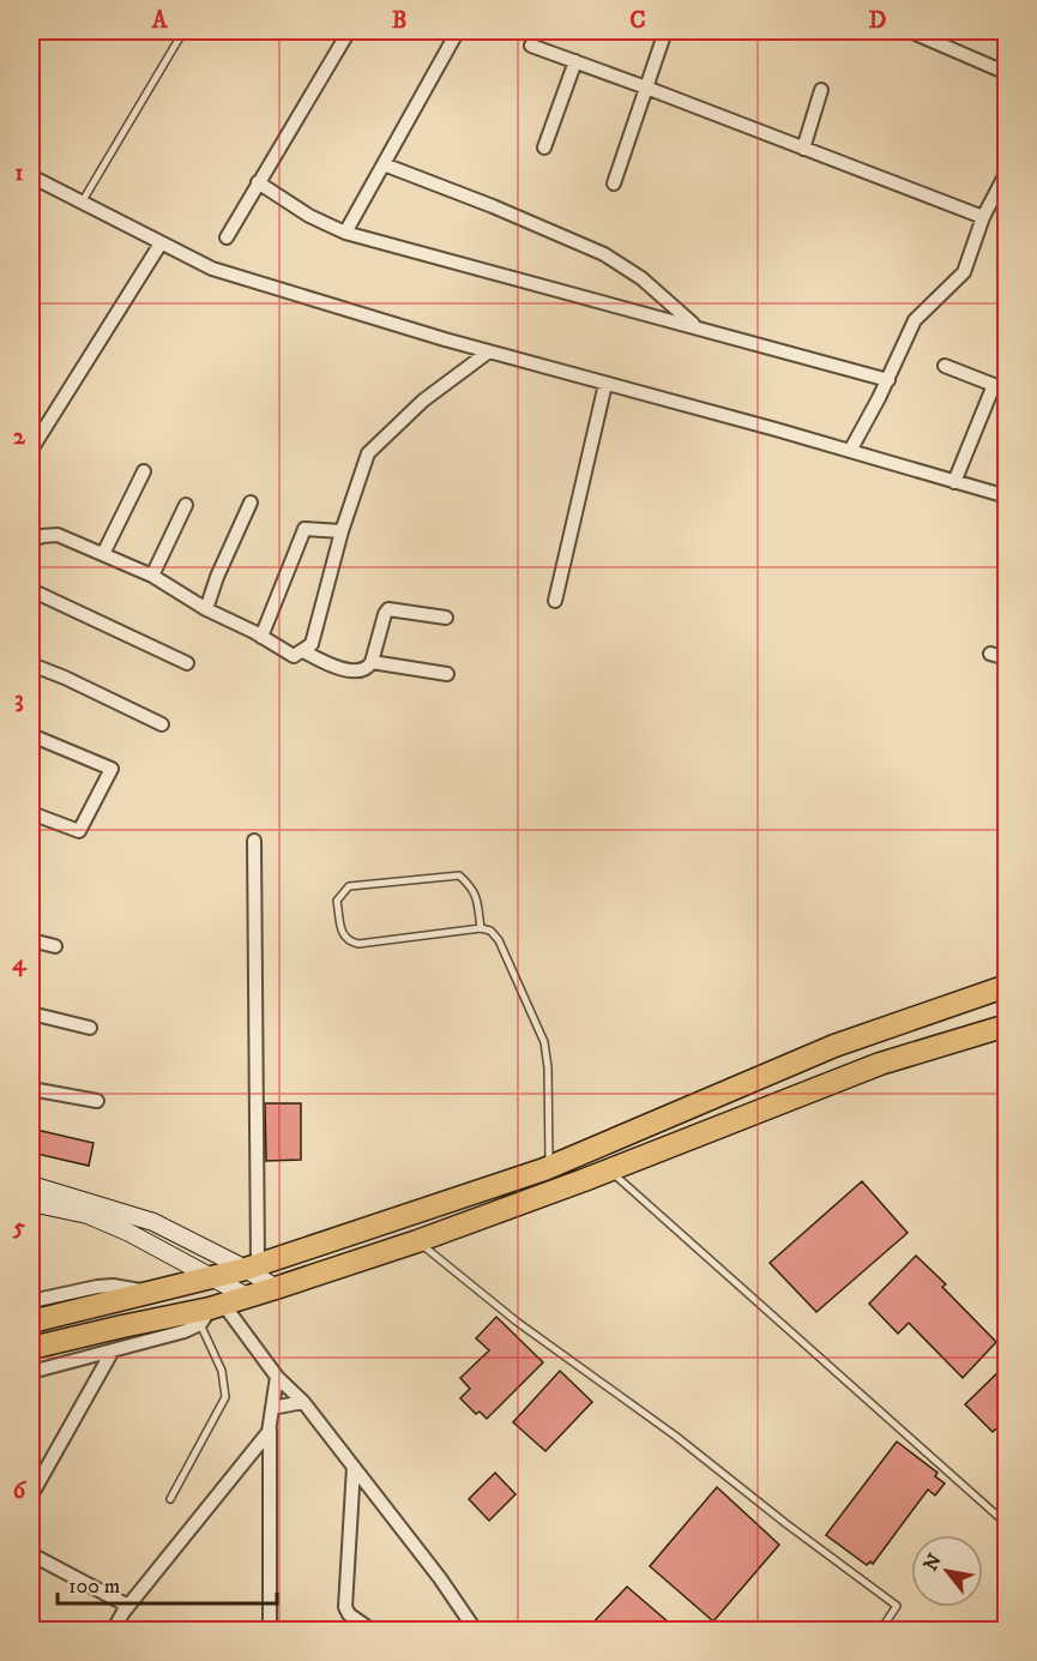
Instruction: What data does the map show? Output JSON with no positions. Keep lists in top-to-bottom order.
{
  "scale_bar": "100 m",
  "north": "top left",
  "grid": {
    "columns": [
      "A",
      "B",
      "C",
      "D"
    ],
    "rows": [
      "1",
      "2",
      "3",
      "4",
      "5",
      "6"
    ]
  }
}
